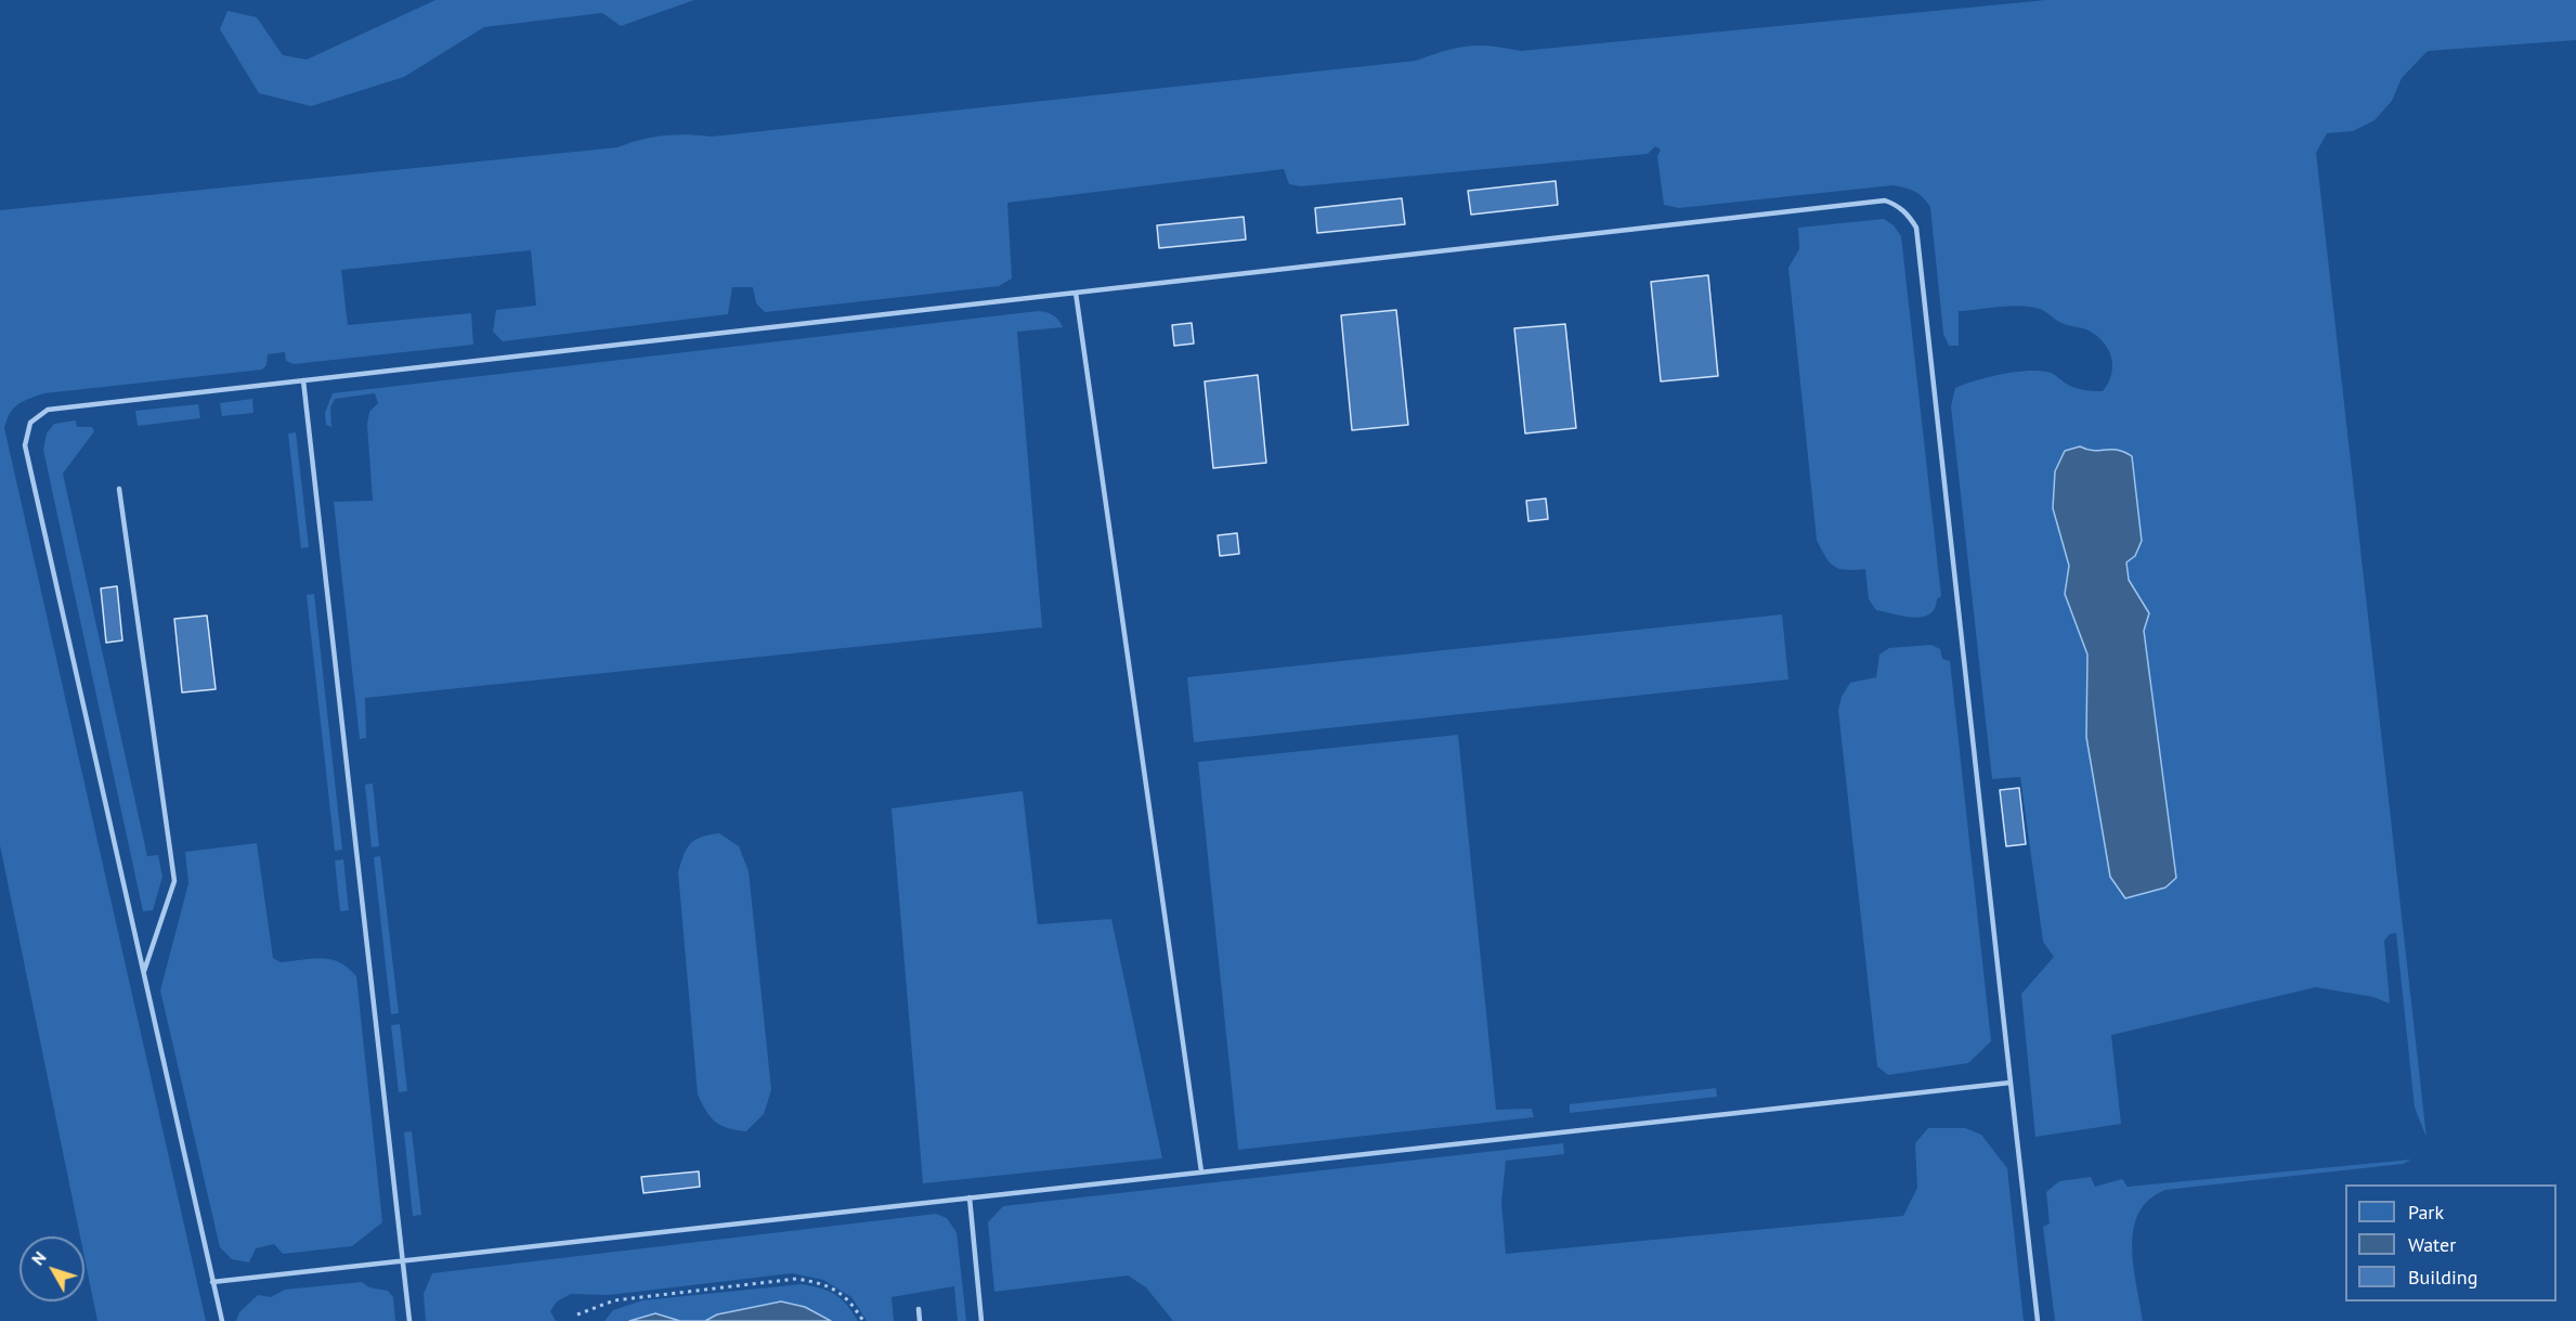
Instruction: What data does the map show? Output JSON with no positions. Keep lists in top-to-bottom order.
{
  "legend": ["Park", "Water", "Building"],
  "north": "top left"
}
